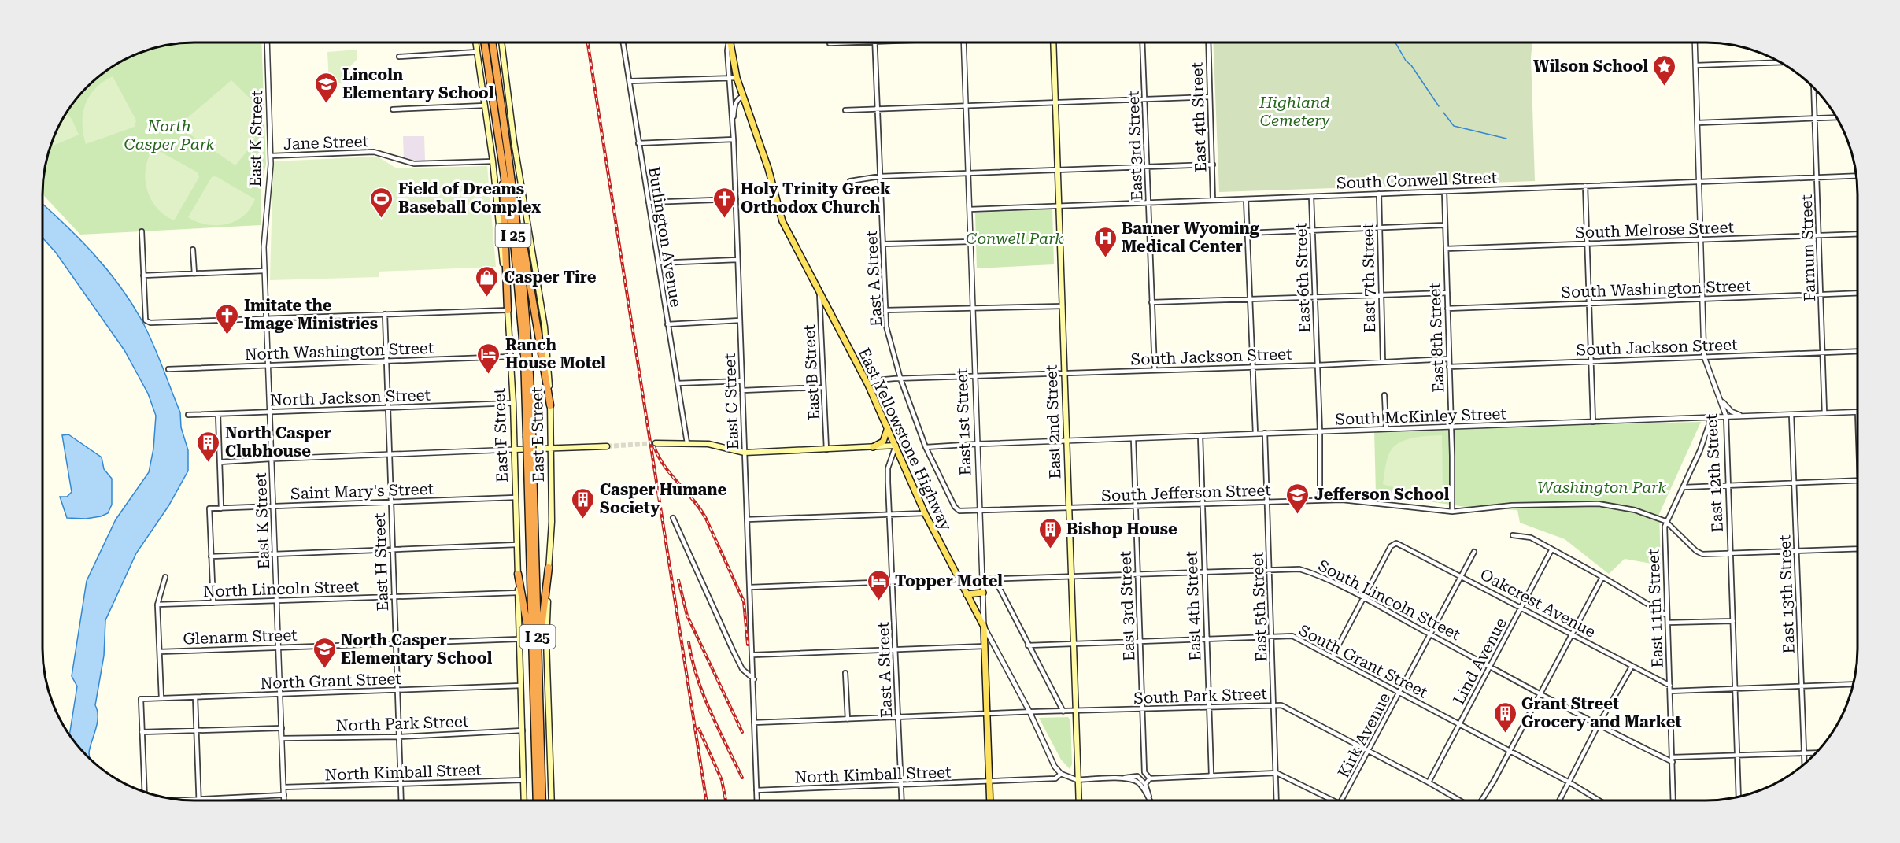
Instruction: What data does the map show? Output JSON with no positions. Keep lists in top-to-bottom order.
{
  "streets": {
    "highway": ["I 25"],
    "main road": [
      "East 1st Street",
      "East 2nd Street",
      "East E Street",
      "East F Street",
      "East Yellowstone Highway"
    ],
    "street": [
      "East 4th Street",
      "East K Street",
      "Jane Street",
      "East 3rd Street",
      "South Conwell Street",
      "South Melrose Street",
      "Burlington Avenue",
      "Farnum Street",
      "East 6th Street",
      "East 7th Street",
      "East A Street",
      "South Washington Street",
      "East 8th Street",
      "South Jackson Street",
      "North Washington Street",
      "East B Street",
      "North Jackson Street",
      "East C Street",
      "South McKinley Street",
      "East 12th Street",
      "Saint Mary's Street",
      "South Jefferson Street",
      "East H Street",
      "North Lincoln Street",
      "East 13th Street",
      "South Lincoln Street",
      "Oakcrest Avenue",
      "East 5th Street",
      "East 11th Street",
      "Glenarm Street",
      "South Grant Street",
      "Lind Avenue",
      "North Grant Street",
      "South Park Street",
      "North Park Street",
      "Kirk Avenue",
      "North Kimball Street"
    ]
  },
  "crossings": [
    ["East 4th Street", "South Conwell Street"],
    ["East 4th Street", "South McKinley Street"],
    ["East 4th Street", "South Jefferson Street"],
    ["East 4th Street", "South Lincoln Street"],
    ["East 4th Street", "South Grant Street"],
    ["East 4th Street", "South Park Street"],
    ["East K Street", "Jane Street"],
    ["East K Street", "North Washington Street"],
    ["East K Street", "North Jackson Street"],
    ["East K Street", "Saint Mary's Street"],
    ["East K Street", "North Lincoln Street"],
    ["East K Street", "Glenarm Street"],
    ["East K Street", "North Grant Street"],
    ["East K Street", "North Park Street"],
    ["East K Street", "North Kimball Street"],
    ["Jane Street", "East F Street"],
    ["East 3rd Street", "South Conwell Street"],
    ["East 3rd Street", "South Jackson Street"],
    ["East 3rd Street", "South McKinley Street"],
    ["East 3rd Street", "South Jefferson Street"],
    ["East 3rd Street", "South Lincoln Street"],
    ["East 3rd Street", "South Grant Street"],
    ["East 3rd Street", "South Park Street"],
    ["South Conwell Street", "Farnum Street"],
    ["South Conwell Street", "East 6th Street"],
    ["South Conwell Street", "East 7th Street"],
    ["South Conwell Street", "East 8th Street"],
    ["South Conwell Street", "East 1st Street"],
    ["South Conwell Street", "East 2nd Street"],
    ["South Conwell Street", "East 12th Street"],
    ["South Melrose Street", "Farnum Street"],
    ["South Melrose Street", "East 8th Street"],
    ["South Melrose Street", "East 12th Street"],
    ["Farnum Street", "South Washington Street"],
    ["Farnum Street", "South Jackson Street"],
    ["Farnum Street", "South McKinley Street"],
    ["East 6th Street", "South Jackson Street"],
    ["East 6th Street", "South McKinley Street"],
    ["East 6th Street", "South Jefferson Street"],
    ["East 7th Street", "South Jackson Street"],
    ["East A Street", "East Yellowstone Highway"],
    ["East A Street", "South Jefferson Street"],
    ["East A Street", "North Kimball Street"],
    ["South Washington Street", "East 8th Street"],
    ["South Washington Street", "East 12th Street"],
    ["East 8th Street", "South Jackson Street"],
    ["East 8th Street", "South McKinley Street"],
    ["East 8th Street", "South Jefferson Street"],
    ["South Jackson Street", "East 1st Street"],
    ["South Jackson Street", "East 2nd Street"],
    ["South Jackson Street", "East 12th Street"],
    ["North Washington Street", "East F Street"],
    ["North Washington Street", "East H Street"],
    ["East B Street", "East Yellowstone Highway"],
    ["North Jackson Street", "East F Street"],
    ["North Jackson Street", "East H Street"],
    ["East C Street", "East Yellowstone Highway"],
    ["East C Street", "North Kimball Street"],
    ["South McKinley Street", "East 1st Street"],
    ["South McKinley Street", "East 2nd Street"],
    ["South McKinley Street", "East 12th Street"],
    ["South McKinley Street", "East 13th Street"],
    ["South McKinley Street", "East 5th Street"],
    ["South McKinley Street", "East 11th Street"],
    ["East 1st Street", "East Yellowstone Highway"],
    ["East 1st Street", "South Jefferson Street"],
    ["East 1st Street", "South Lincoln Street"],
    ["East 1st Street", "South Park Street"],
    ["East 1st Street", "North Kimball Street"],
    ["East 2nd Street", "South Jefferson Street"],
    ["East 2nd Street", "South Lincoln Street"],
    ["East 2nd Street", "South Grant Street"],
    ["East 2nd Street", "South Park Street"],
    ["East F Street", "Saint Mary's Street"],
    ["East F Street", "North Lincoln Street"],
    ["East F Street", "Glenarm Street"],
    ["East F Street", "North Grant Street"],
    ["East F Street", "North Park Street"],
    ["East F Street", "North Kimball Street"],
    ["East Yellowstone Highway", "South Park Street"],
    ["East Yellowstone Highway", "North Kimball Street"],
    ["East 12th Street", "South Lincoln Street"],
    ["Saint Mary's Street", "East H Street"],
    ["South Jefferson Street", "East 5th Street"],
    ["South Jefferson Street", "East 11th Street"],
    ["East H Street", "North Lincoln Street"],
    ["East H Street", "Glenarm Street"],
    ["East H Street", "North Grant Street"],
    ["East H Street", "North Park Street"],
    ["East H Street", "North Kimball Street"],
    ["East 13th Street", "South Lincoln Street"],
    ["South Lincoln Street", "Oakcrest Avenue"],
    ["South Lincoln Street", "East 5th Street"],
    ["South Lincoln Street", "East 11th Street"],
    ["South Lincoln Street", "Lind Avenue"],
    ["South Lincoln Street", "Kirk Avenue"],
    ["Oakcrest Avenue", "East 11th Street"],
    ["Oakcrest Avenue", "Lind Avenue"],
    ["Oakcrest Avenue", "Kirk Avenue"],
    ["East 5th Street", "South Grant Street"],
    ["East 5th Street", "South Park Street"],
    ["South Grant Street", "Lind Avenue"],
    ["South Grant Street", "Kirk Avenue"],
    ["Lind Avenue", "South Park Street"],
    ["South Park Street", "Kirk Avenue"]
  ],
  "parks": [
    "Highland Cemetery",
    "North Casper Park",
    "Conwell Park",
    "Washington Park"
  ],
  "places": {
    "place": ["Wilson School"],
    "school or university": ["Lincoln Elementary School", "Jefferson School", "North Casper Elementary School"],
    "sports": ["Field of Dreams Baseball Complex"],
    "church": ["Holy Trinity Greek Orthodox Church", "Imitate the Image Ministries"],
    "hospital": ["Banner Wyoming Medical Center"],
    "shop": ["Casper Tire"],
    "hotel": ["Ranch House Motel", "Topper Motel"],
    "building": [
      "North Casper Clubhouse",
      "Casper Humane Society",
      "Bishop House",
      "Grant Street Grocery and Market"
    ]
  }
}
